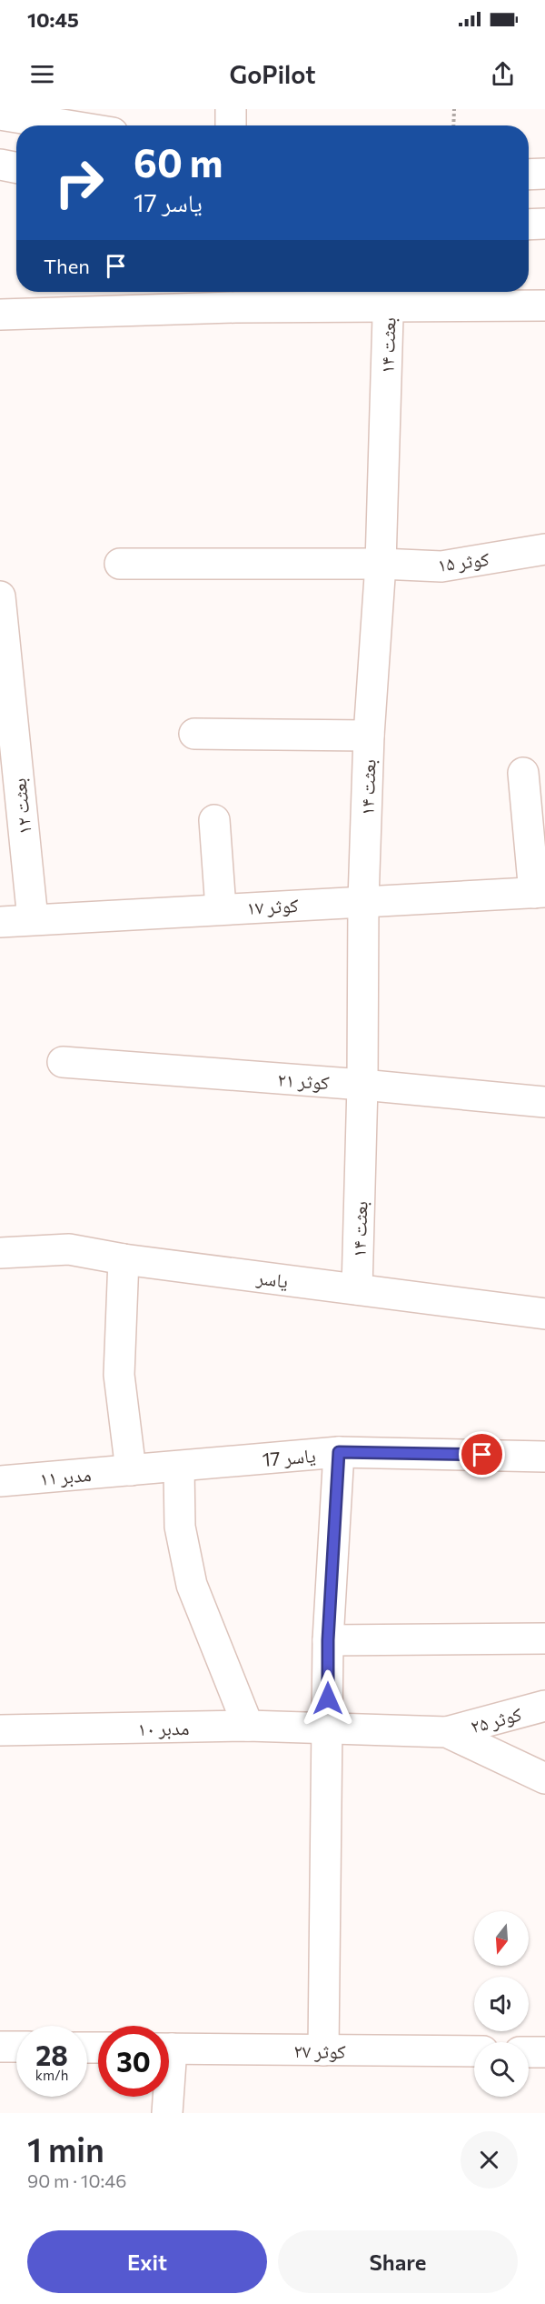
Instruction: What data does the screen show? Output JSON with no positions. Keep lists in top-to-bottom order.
{
  "streets": {
    "street": [
      "بعثت ۱۴",
      "کوثر ۱۵",
      "بعثت ۱۲",
      "کوثر ۱۷",
      "کوثر ۲۱",
      "یاسر",
      "یاسر 17",
      "مدبر ۱۱",
      "کوثر ۲۵",
      "مدبر ۱۰",
      "کوثر ۲۷"
    ]
  },
  "crossings": [
    ["بعثت ۱۴", "کوثر ۱۵"],
    ["بعثت ۱۴", "کوثر ۱۷"],
    ["بعثت ۱۴", "کوثر ۲۱"],
    ["بعثت ۱۴", "یاسر"],
    ["بعثت ۱۲", "کوثر ۱۷"],
    ["یاسر 17", "مدبر ۱۱"],
    ["کوثر ۲۵", "مدبر ۱۰"]
  ],
  "north": "bottom",
  "page": {
    "status": "10:45",
    "header": "GoPilot",
    "turn": ["60 m", "یاسر 17"],
    "then": "Then",
    "speed": "28 km/h",
    "limit": "30",
    "heading": ["1 min", "90 m · 10:46"],
    "buttons": ["Exit", "Share"]
  }
}
